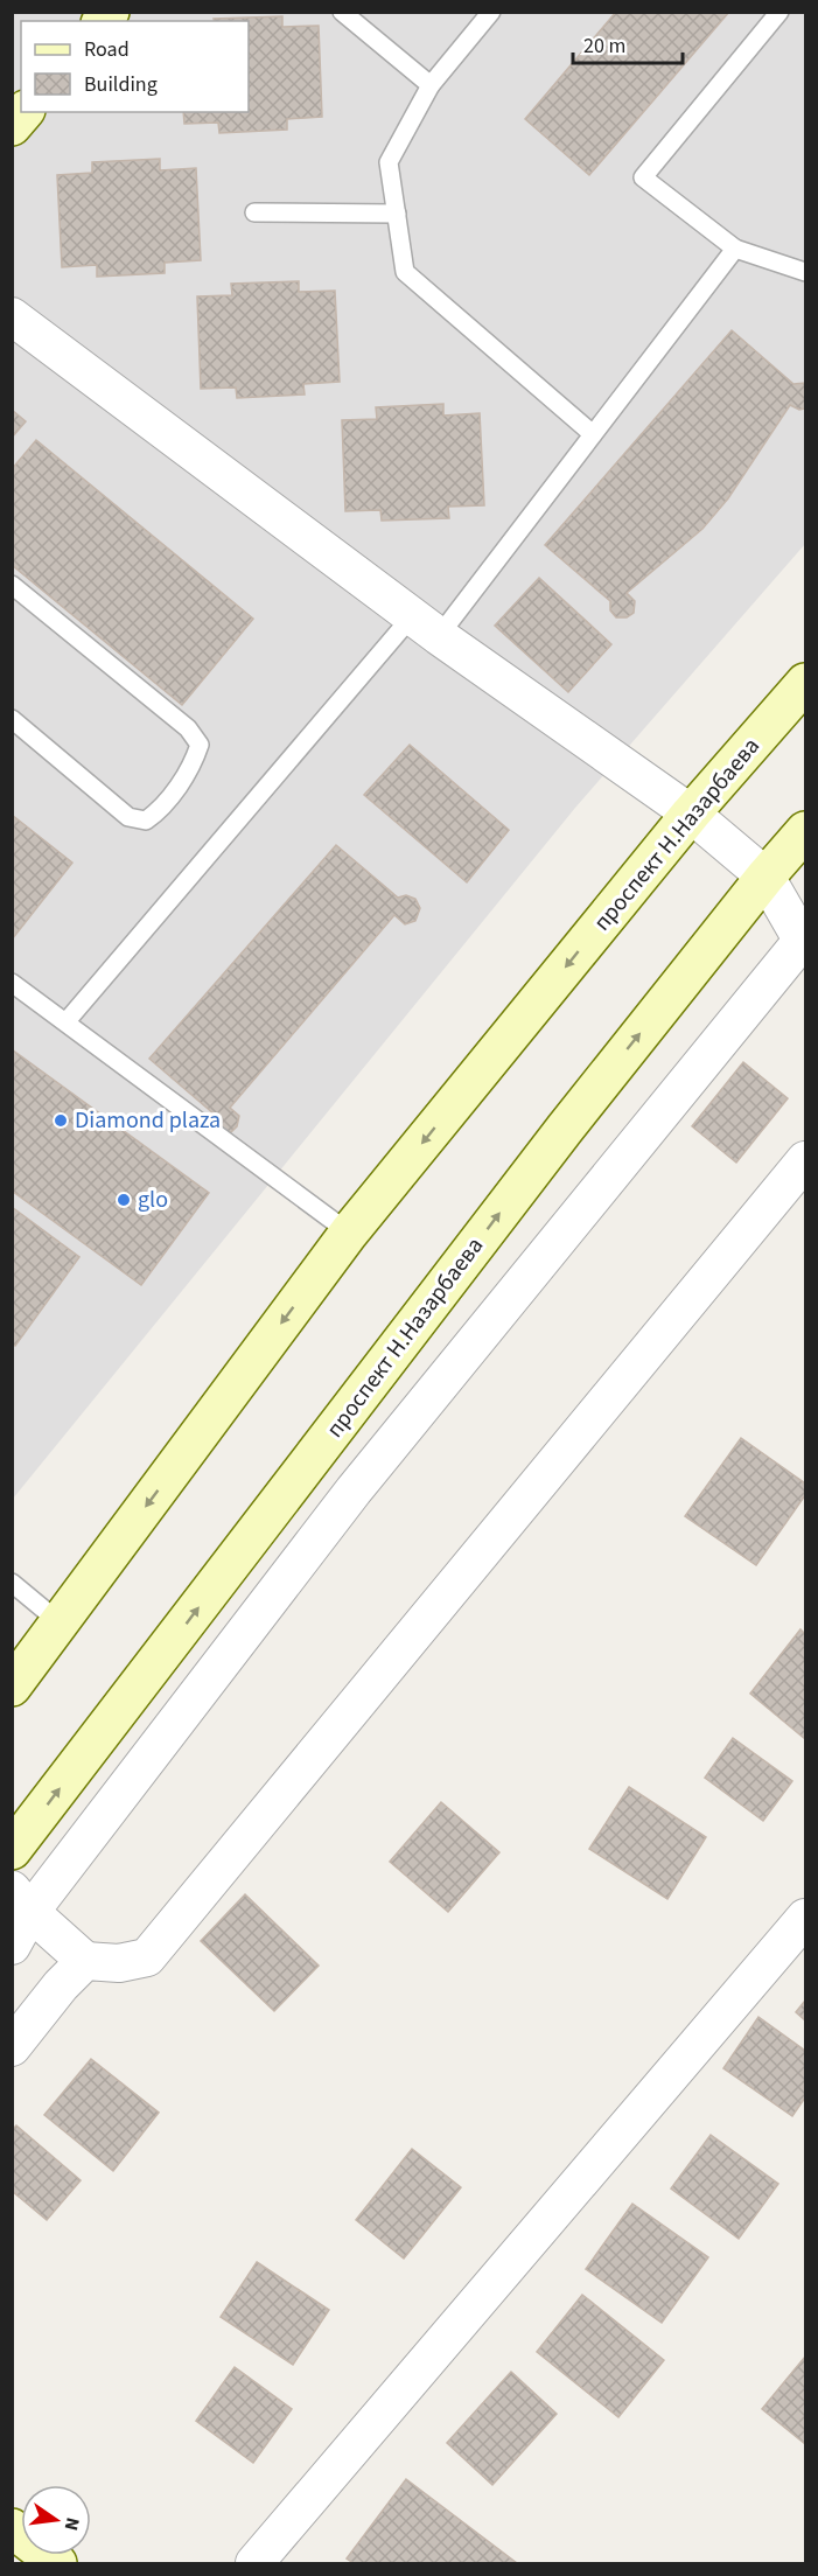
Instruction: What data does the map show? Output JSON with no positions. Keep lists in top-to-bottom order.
{
  "streets": {
    "main road": ["проспект Н.Назарбаева"]
  },
  "places": ["Diamond plaza", "glo"],
  "legend": ["Road", "Building"],
  "scale_bar": "20 m",
  "north": "right"
}
